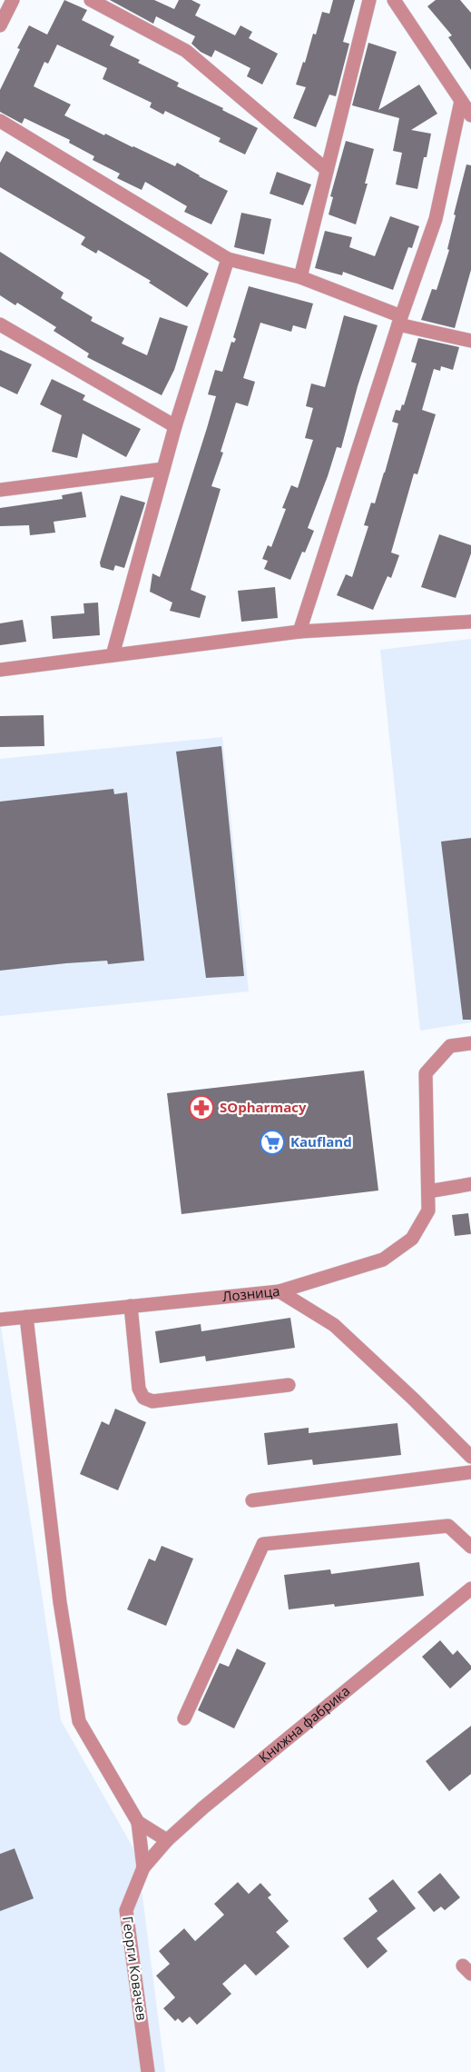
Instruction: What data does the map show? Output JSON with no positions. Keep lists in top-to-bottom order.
{
  "streets": {
    "street": ["Лозница", "Книжна фабрика", "Георги Ковачев"]
  },
  "crossings": [
    ["Книжна фабрика", "Георги Ковачев"]
  ],
  "places": {
    "pharmacy": ["SOpharmacy"],
    "supermarket": ["Kaufland"]
  }
}
